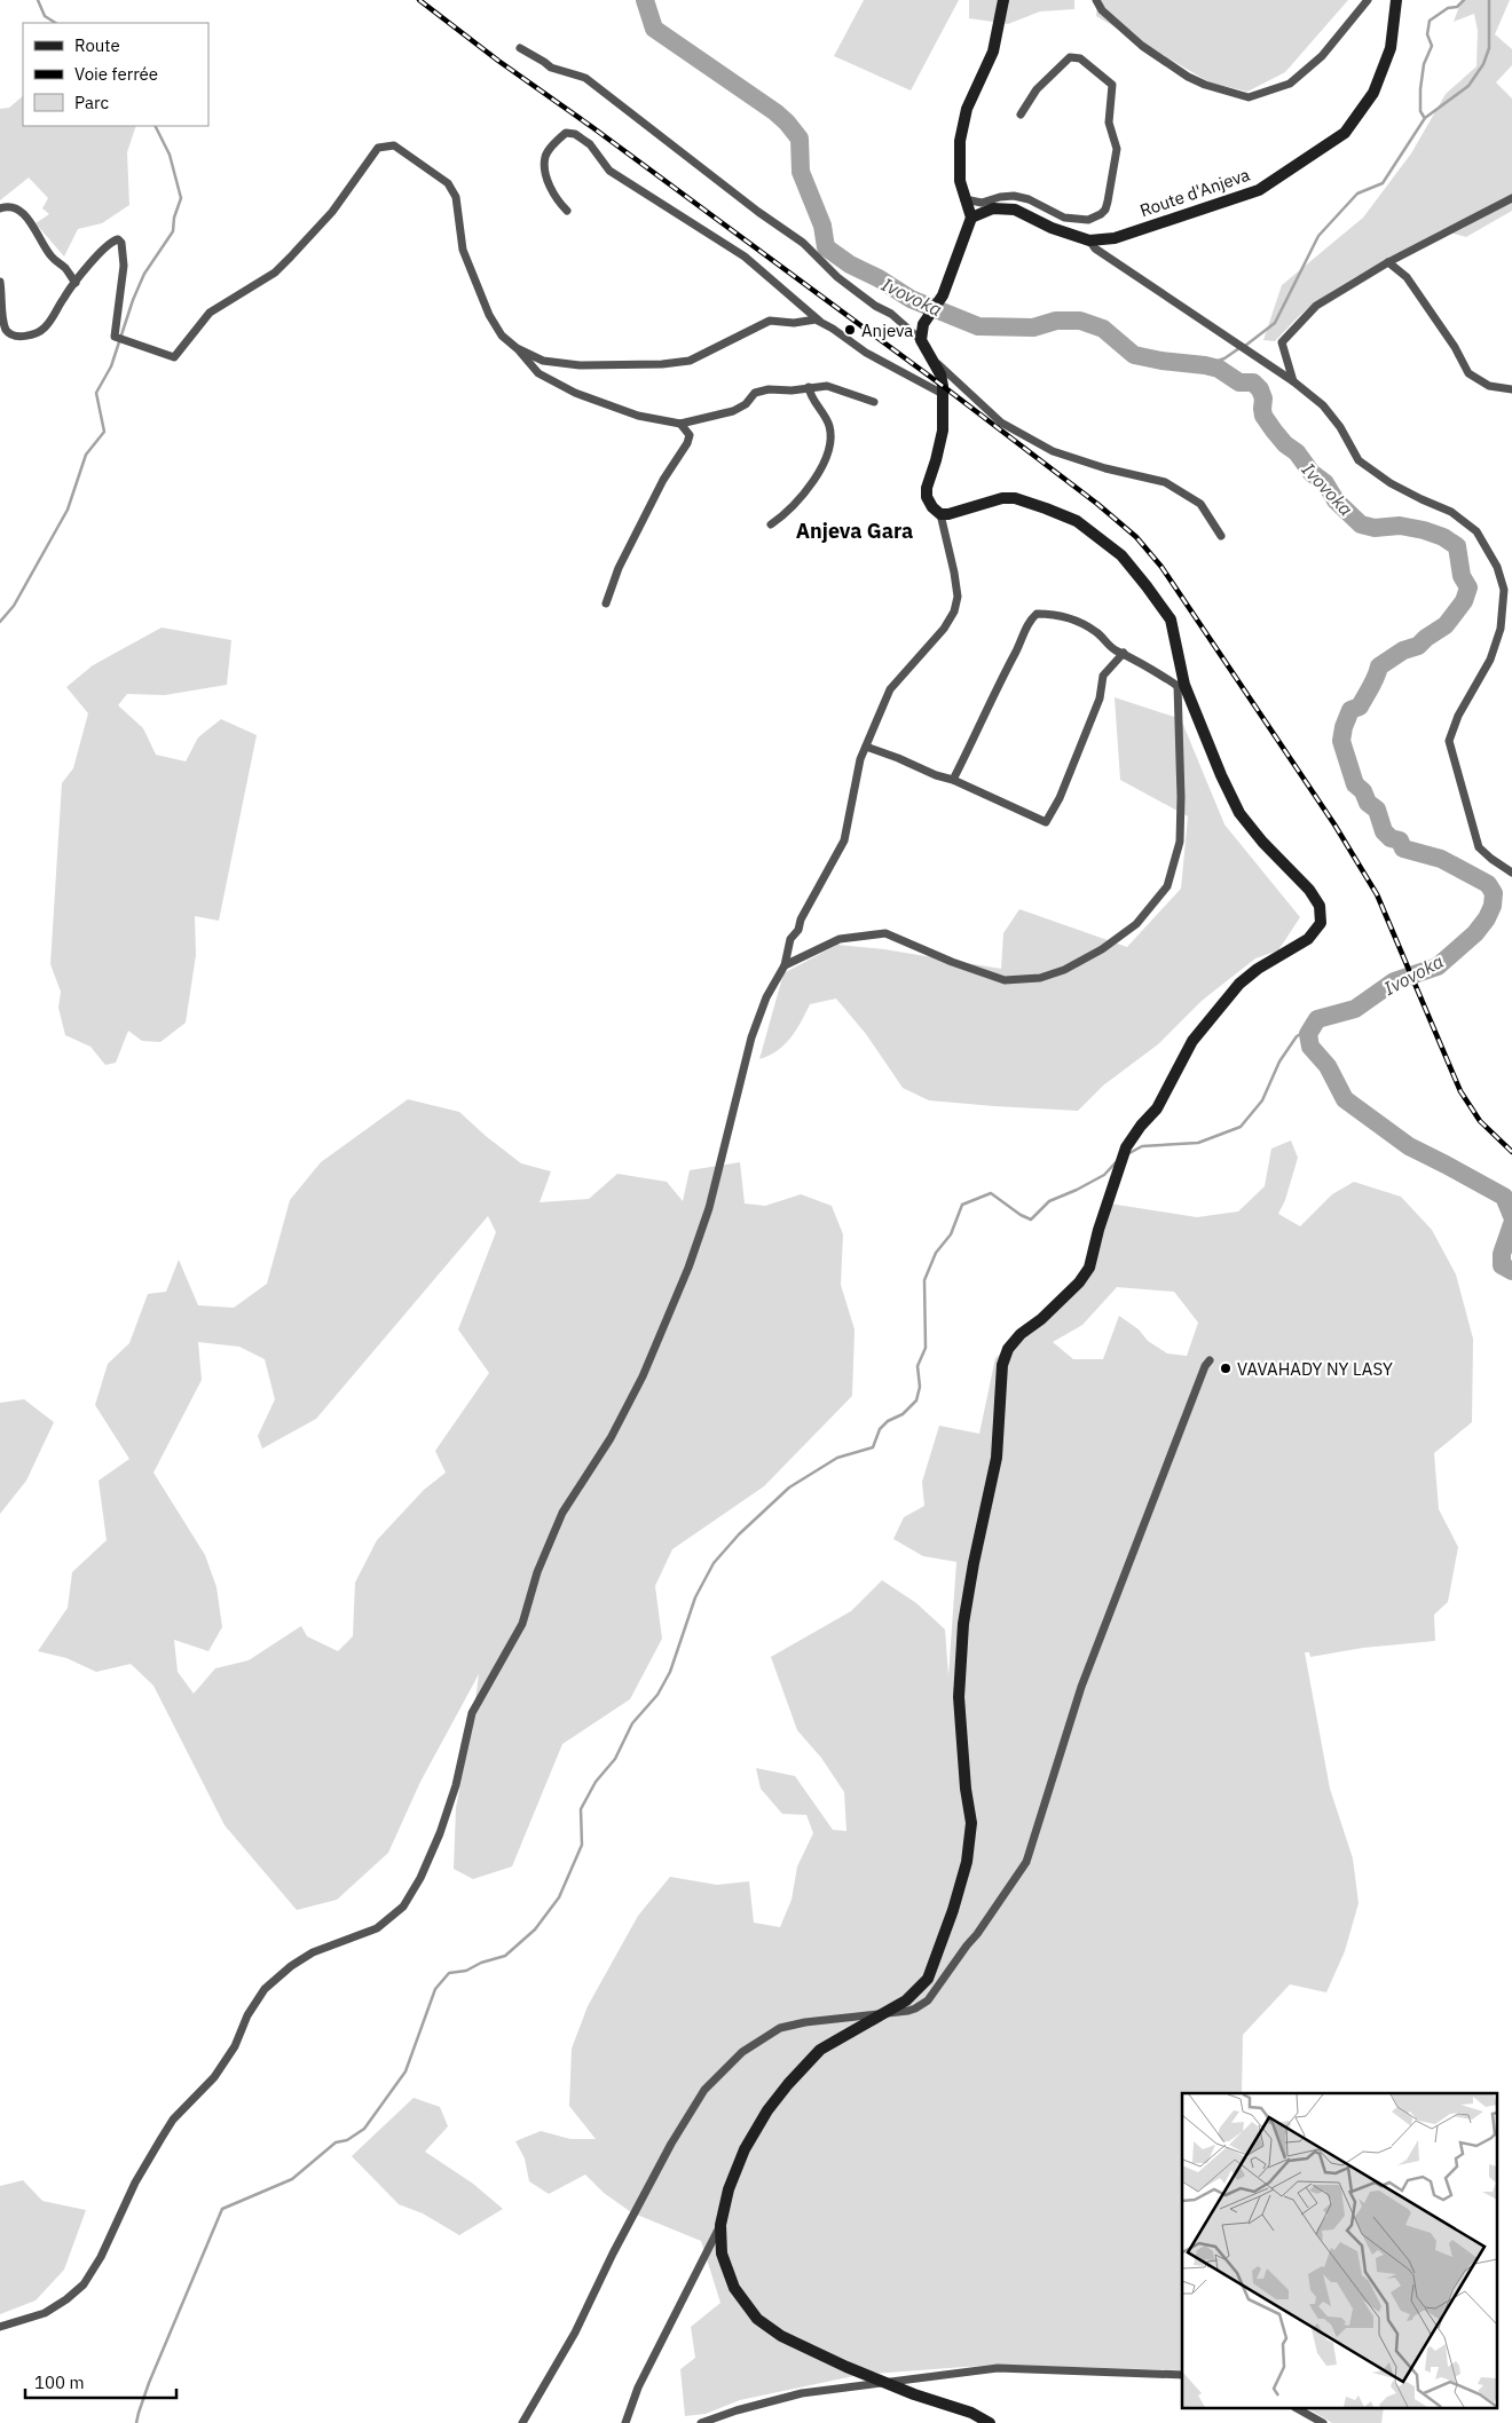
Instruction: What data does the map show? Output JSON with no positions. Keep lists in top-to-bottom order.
{
  "streets": {
    "street": ["Route d'Anjeva"]
  },
  "districts": ["Anjeva Gara"],
  "water": ["Ivovoka"],
  "places": ["Anjeva", "VAVAHADY NY LASY"],
  "legend": ["Route", "Voie ferrée", "Parc"],
  "scale_bar": "100 m"
}
